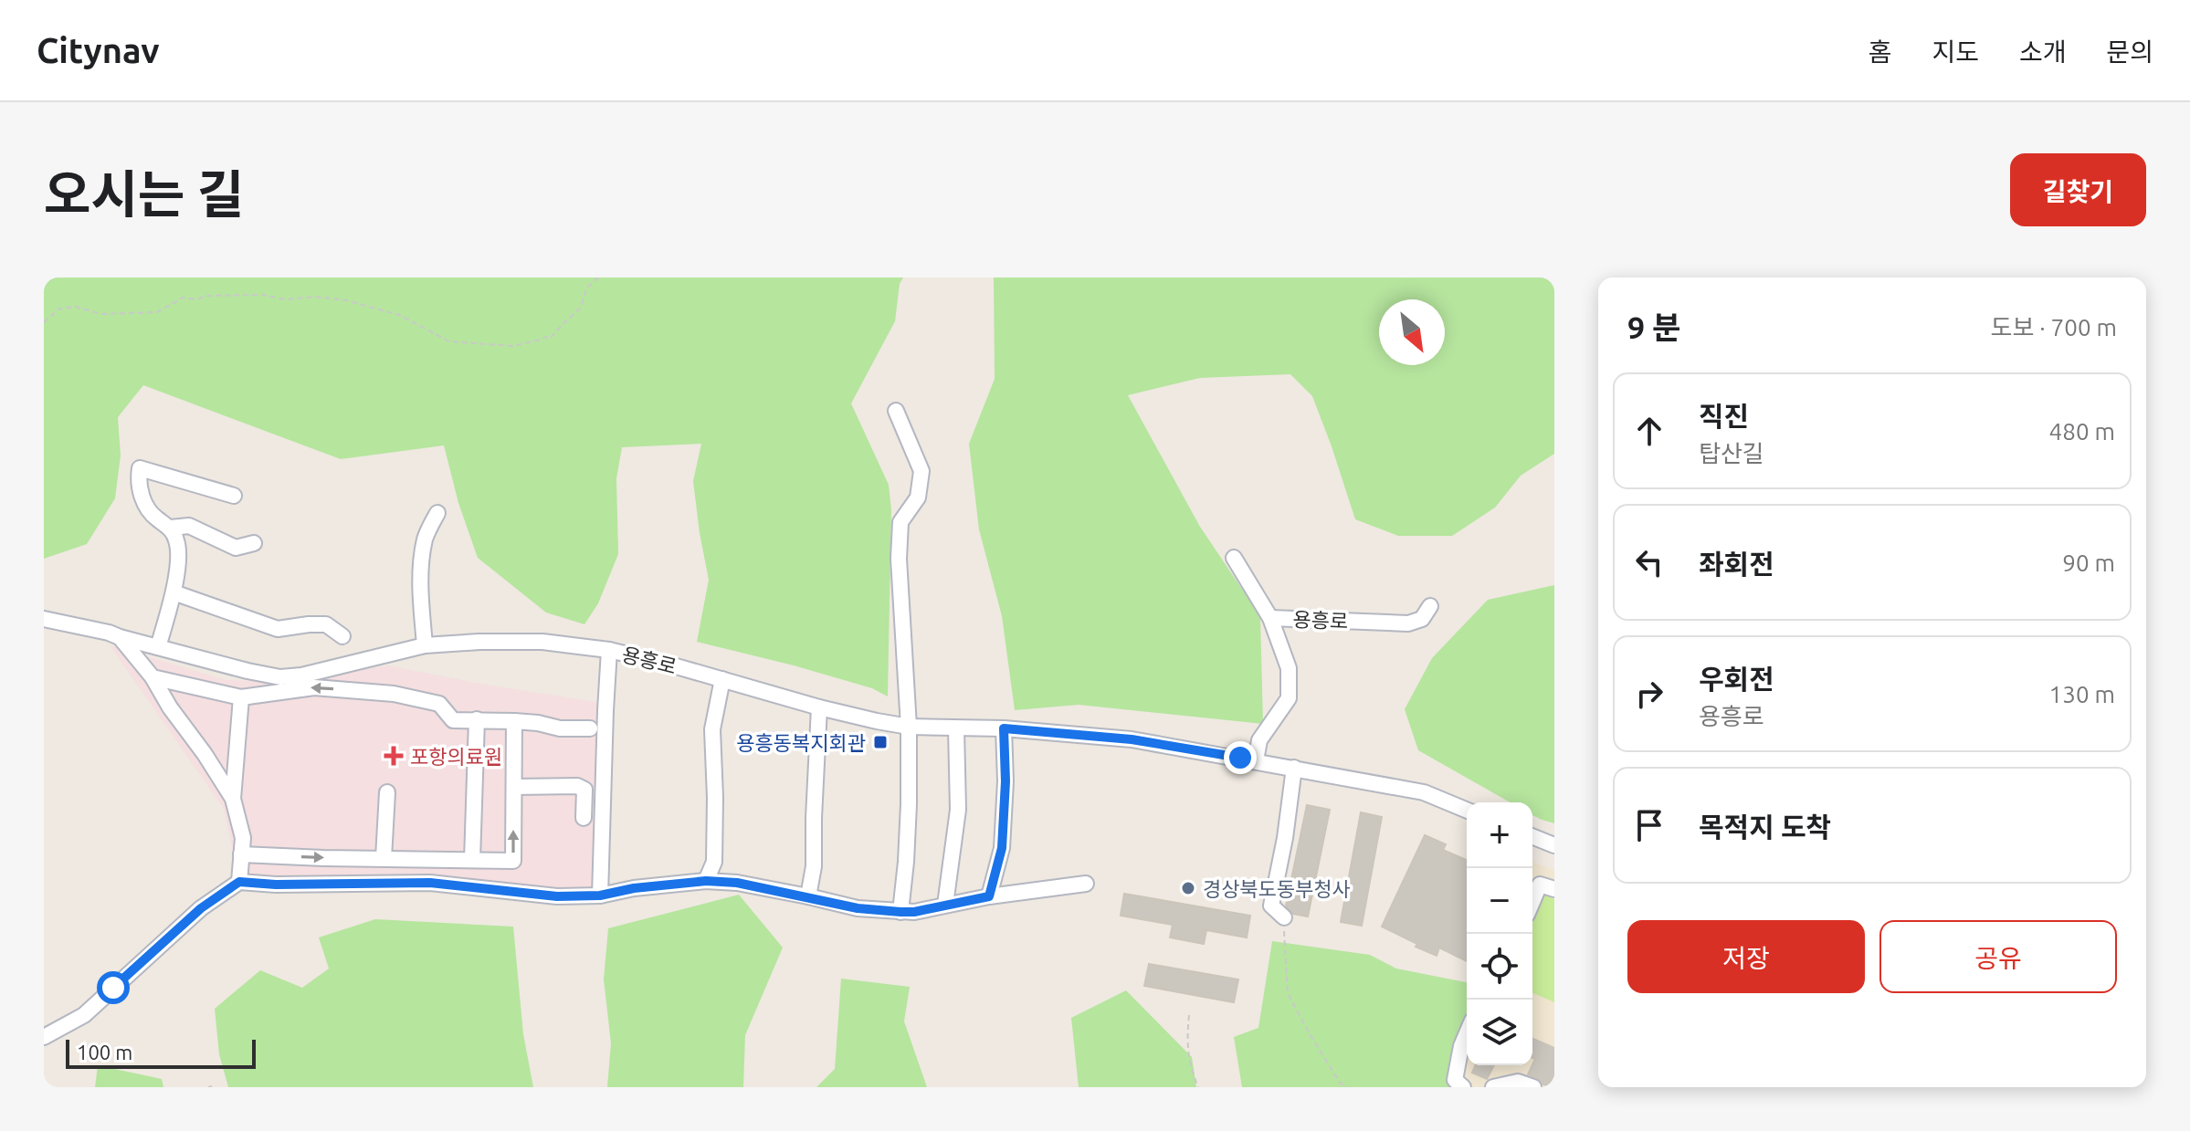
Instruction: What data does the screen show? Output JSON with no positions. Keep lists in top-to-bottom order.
{
  "streets": {
    "street": ["용흥로"]
  },
  "places": {
    "transit": ["용흥동복지회관"],
    "health": ["포항의료원"],
    "other": ["경상북도동부청사"]
  },
  "scale_bar": "100 m",
  "north": "bottom right",
  "page": {
    "header": "Citynav",
    "nav": [
      "홈",
      "지도",
      "소개",
      "문의"
    ],
    "title": "오시는 길",
    "buttons": [
      "길찾기",
      ["저장", "공유"]
    ],
    "heading": ["9 분", "도보 · 700 m"],
    "list": [
      ["직진", "탑산길", "480 m"],
      ["좌회전", "90 m"],
      ["우회전", "용흥로", "130 m"],
      "목적지 도착"
    ],
    "map_buttons": ["+", "−"],
    "scale": "100 m"
  }
}
